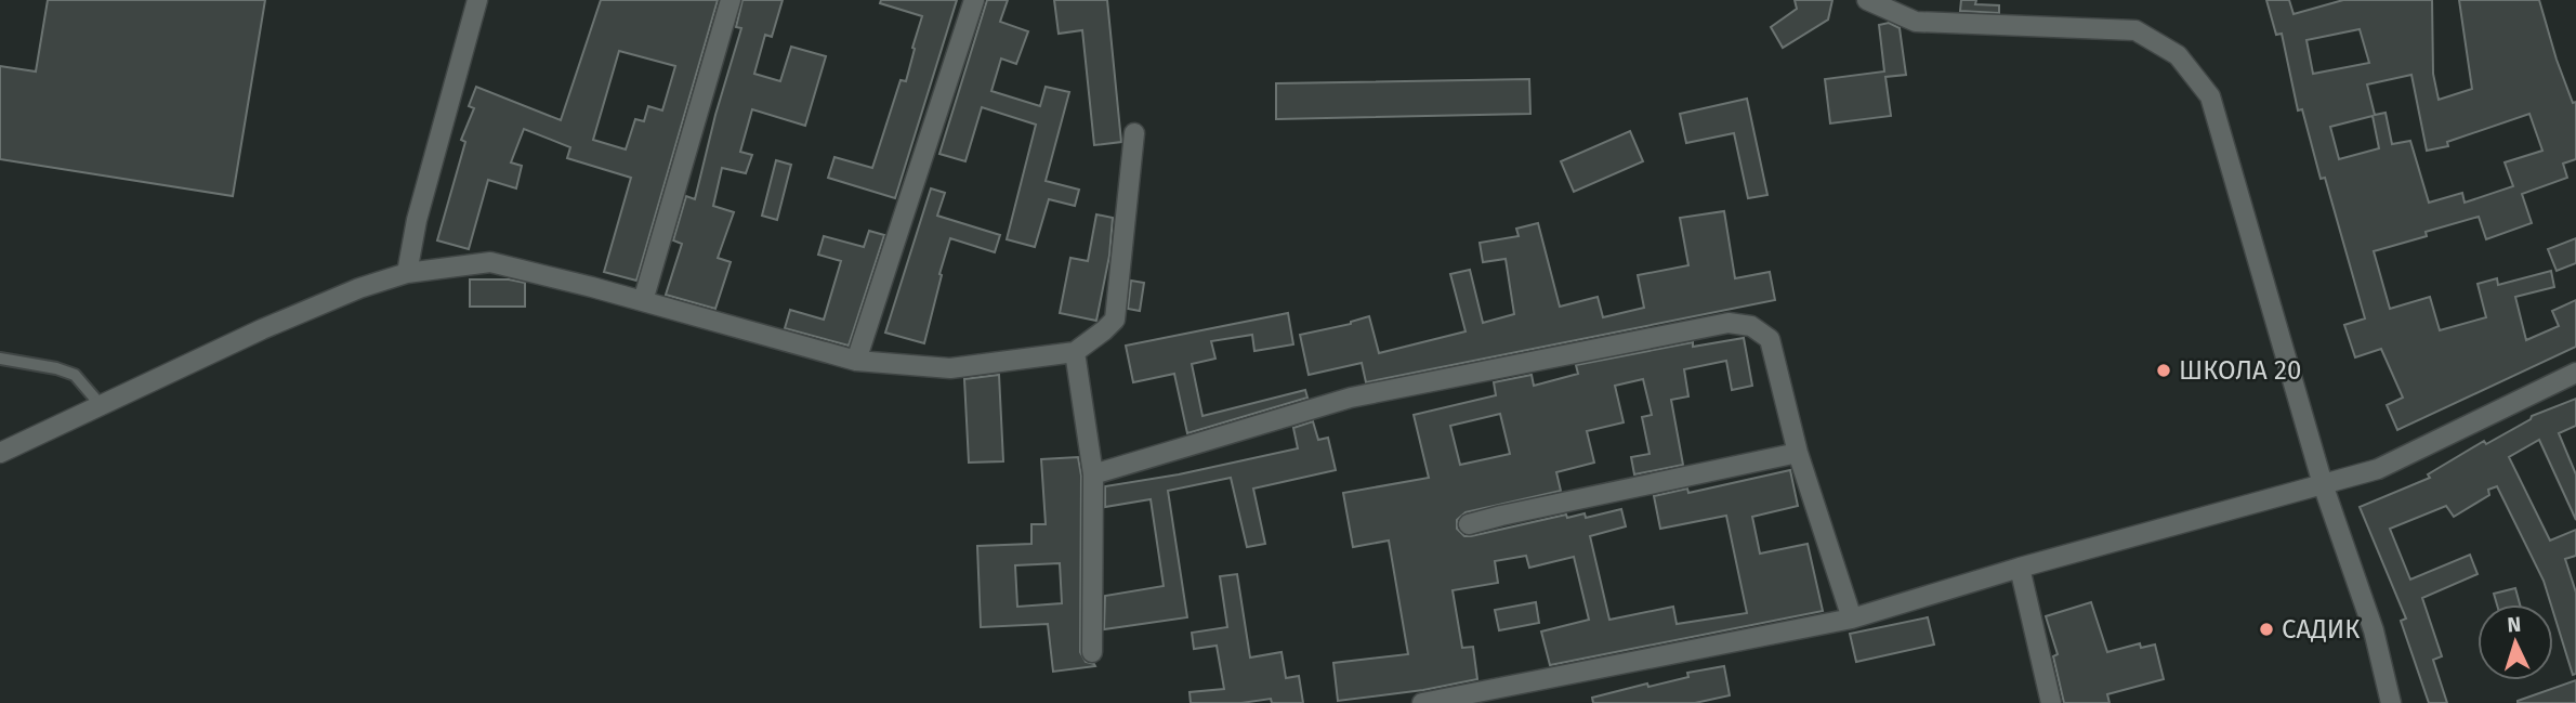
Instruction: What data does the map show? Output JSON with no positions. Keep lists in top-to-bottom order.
{
  "places": ["ШКОЛА 20", "САДИК"],
  "north": "top"
}
